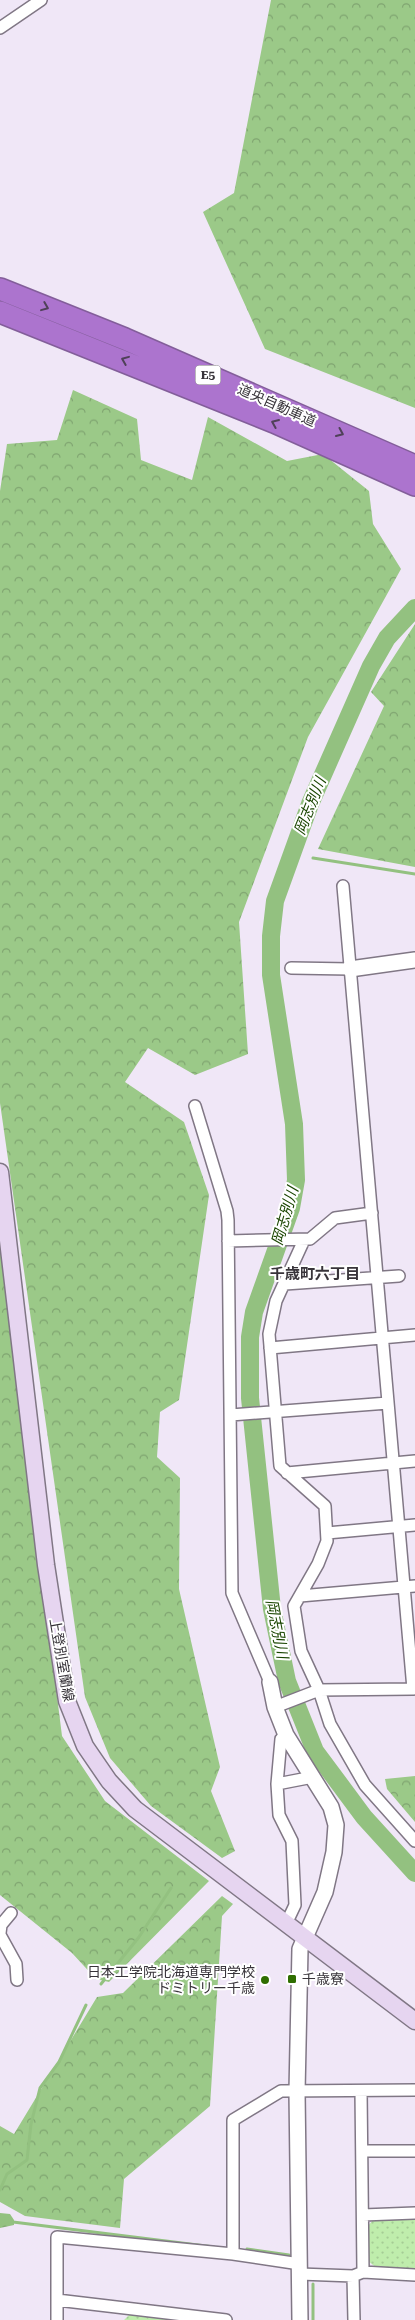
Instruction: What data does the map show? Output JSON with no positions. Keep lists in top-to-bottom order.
{
  "streets": {
    "highway": ["E5", "道央自動車道"],
    "main road": ["上登別室蘭線"]
  },
  "districts": ["千歳町六丁目"],
  "water": ["岡志別川"],
  "places": {
    "transit": ["千歳寮"],
    "other": ["日本工学院北海道専門学校 ドミトリー千歳"]
  }
}
